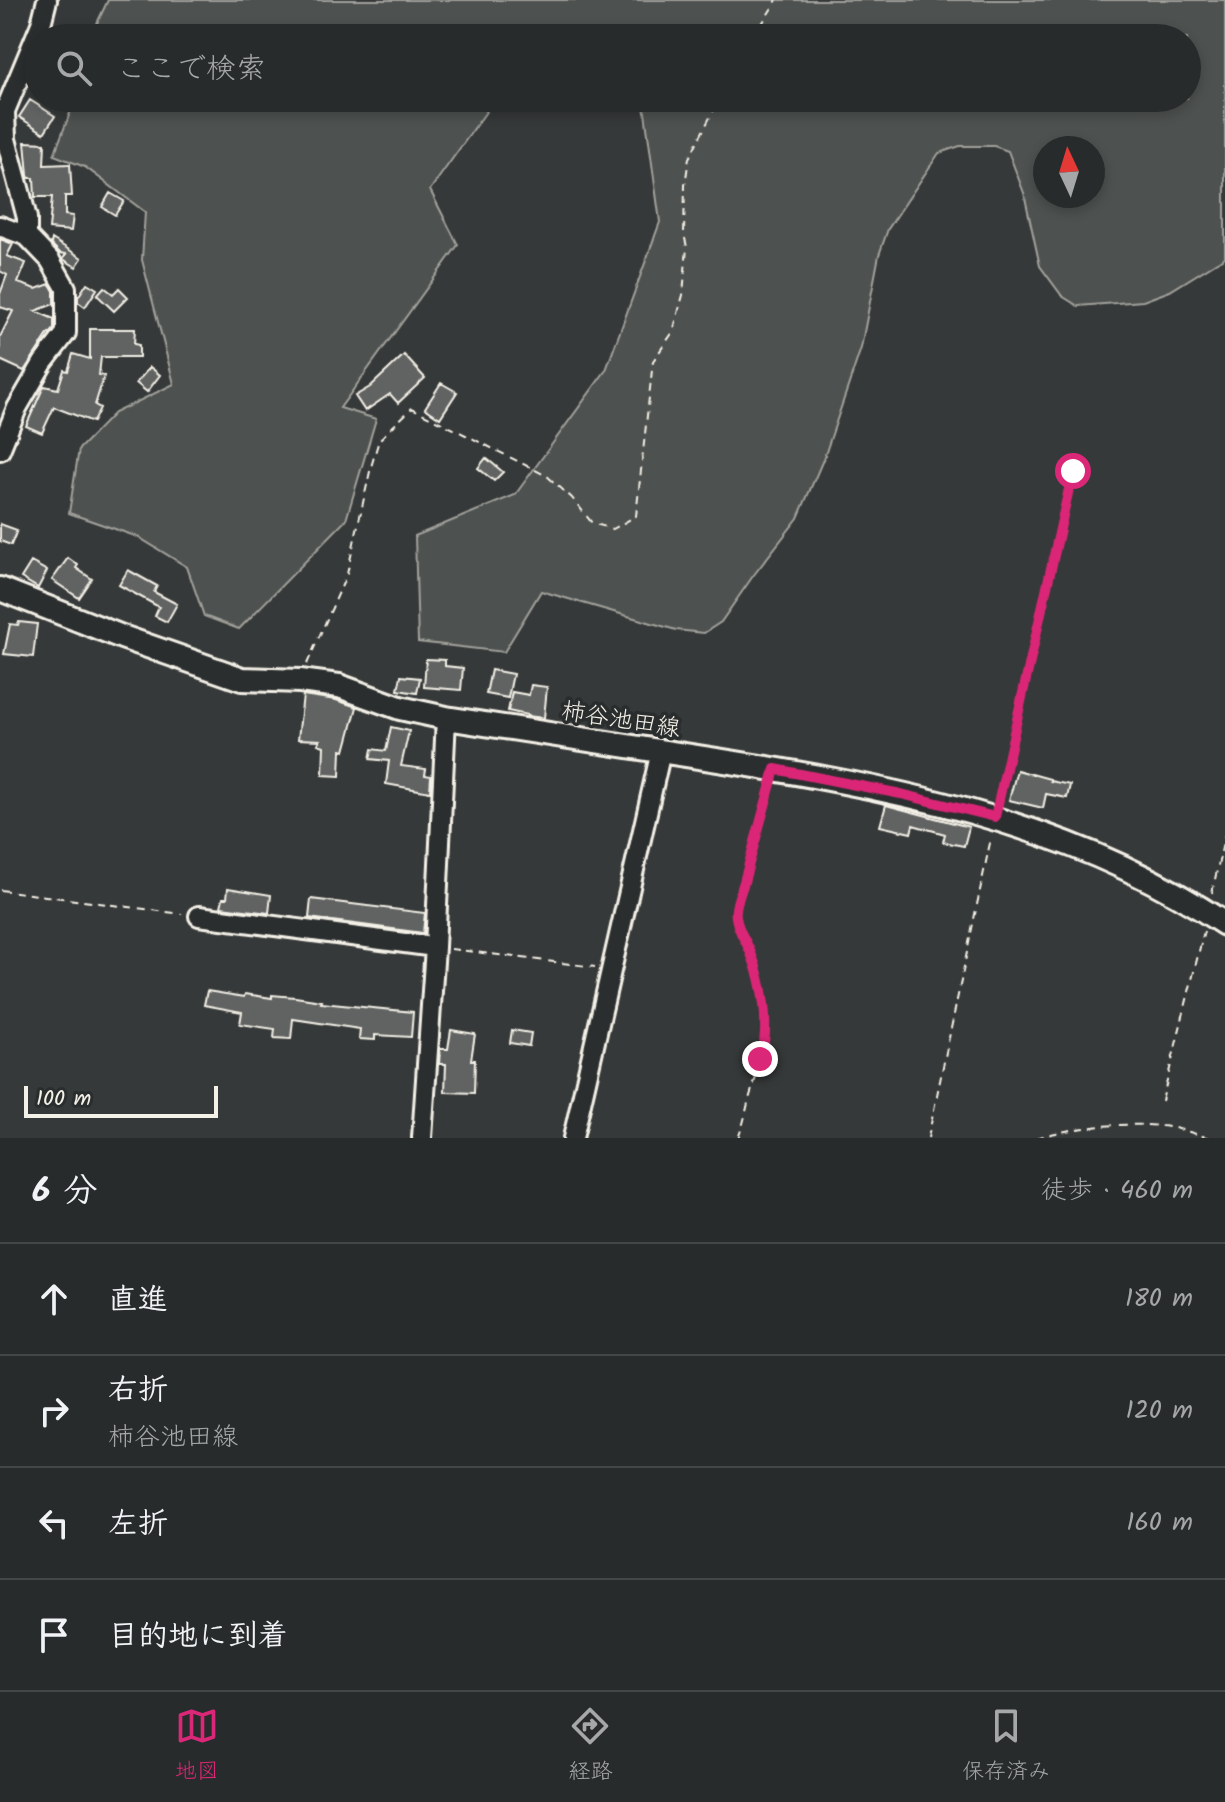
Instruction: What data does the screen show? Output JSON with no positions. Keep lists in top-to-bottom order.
{
  "streets": {
    "main road": ["柿谷池田線"]
  },
  "scale_bar": "100 m",
  "north": "top",
  "page": {
    "search": "ここで検索",
    "scale": "100 m",
    "heading": ["6 分", "徒歩 · 460 m"],
    "list": [
      ["直進", "180 m"],
      ["右折", "柿谷池田線", "120 m"],
      ["左折", "160 m"],
      "目的地に到着"
    ],
    "nav": ["地図", "経路", "保存済み"]
  }
}
